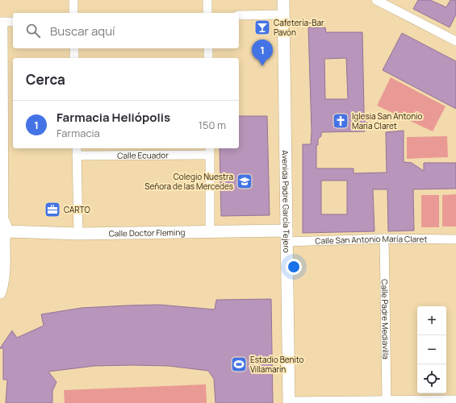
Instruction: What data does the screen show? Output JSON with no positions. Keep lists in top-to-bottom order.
{
  "streets": {
    "street": [
      "Calle Ecuador",
      "Avenida Padre García Tejero",
      "Calle Doctor Fleming",
      "Calle San Antonio María Claret",
      "Calle Padre Mediavilla"
    ]
  },
  "crossings": [
    ["Avenida Padre García Tejero", "Calle Doctor Fleming"],
    ["Avenida Padre García Tejero", "Calle San Antonio María Claret"],
    ["Calle Doctor Fleming", "Calle San Antonio María Claret"],
    ["Calle San Antonio María Claret", "Calle Padre Mediavilla"]
  ],
  "places": {
    "bar": ["Cafetería-Bar Pavón"],
    "church": ["Iglesia San Antonio María Claret"],
    "school or university": ["Colegio Nuestra Señora de las Mercedes"],
    "office": ["CARTO"],
    "sports": ["Estadio Benito Villamarín"]
  },
  "page": {
    "search": "Buscar aquí",
    "pins": "1",
    "heading": "Cerca",
    "list": [
      {
        "mark": "1",
        "name": "Farmacia Heliópolis",
        "note": "Farmacia",
        "value": "150 m"
      }
    ],
    "map_buttons": ["+", "−"]
  }
}
